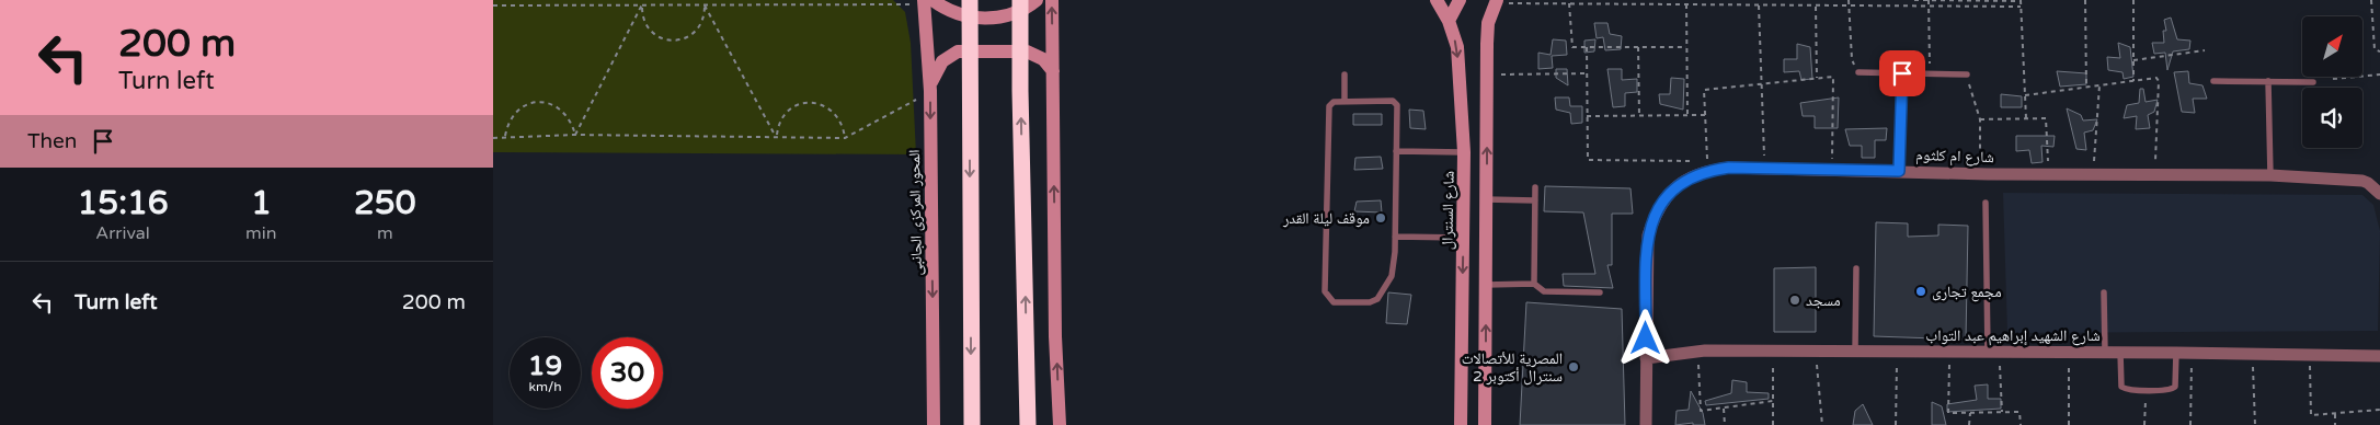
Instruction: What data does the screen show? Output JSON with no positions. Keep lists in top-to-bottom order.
{
  "streets": {
    "main road": ["شارع السنترال", "المحور المركزى الجانبى"],
    "street": ["شارع ام كلثوم", "شارع الشهيد إبراهيم عبد التواب"]
  },
  "crossings": [
    ["شارع ام كلثوم", "شارع الشهيد إبراهيم عبد التواب"]
  ],
  "places": [
    "موقف ليلة القدر",
    "مجمع تجارى",
    "مسجد",
    "المصرية للأتصالات سنترال أكتوبر 2"
  ],
  "north": "top right",
  "page": {
    "turn": ["200 m", "Turn left"],
    "then": "Then",
    "eta": [
      "15:16",
      "Arrival",
      "1",
      "min",
      "250",
      "m"
    ],
    "list": [
      {
        "name": "Turn left",
        "value": "200 m"
      }
    ],
    "speed": "19 km/h",
    "limit": "30"
  }
}
